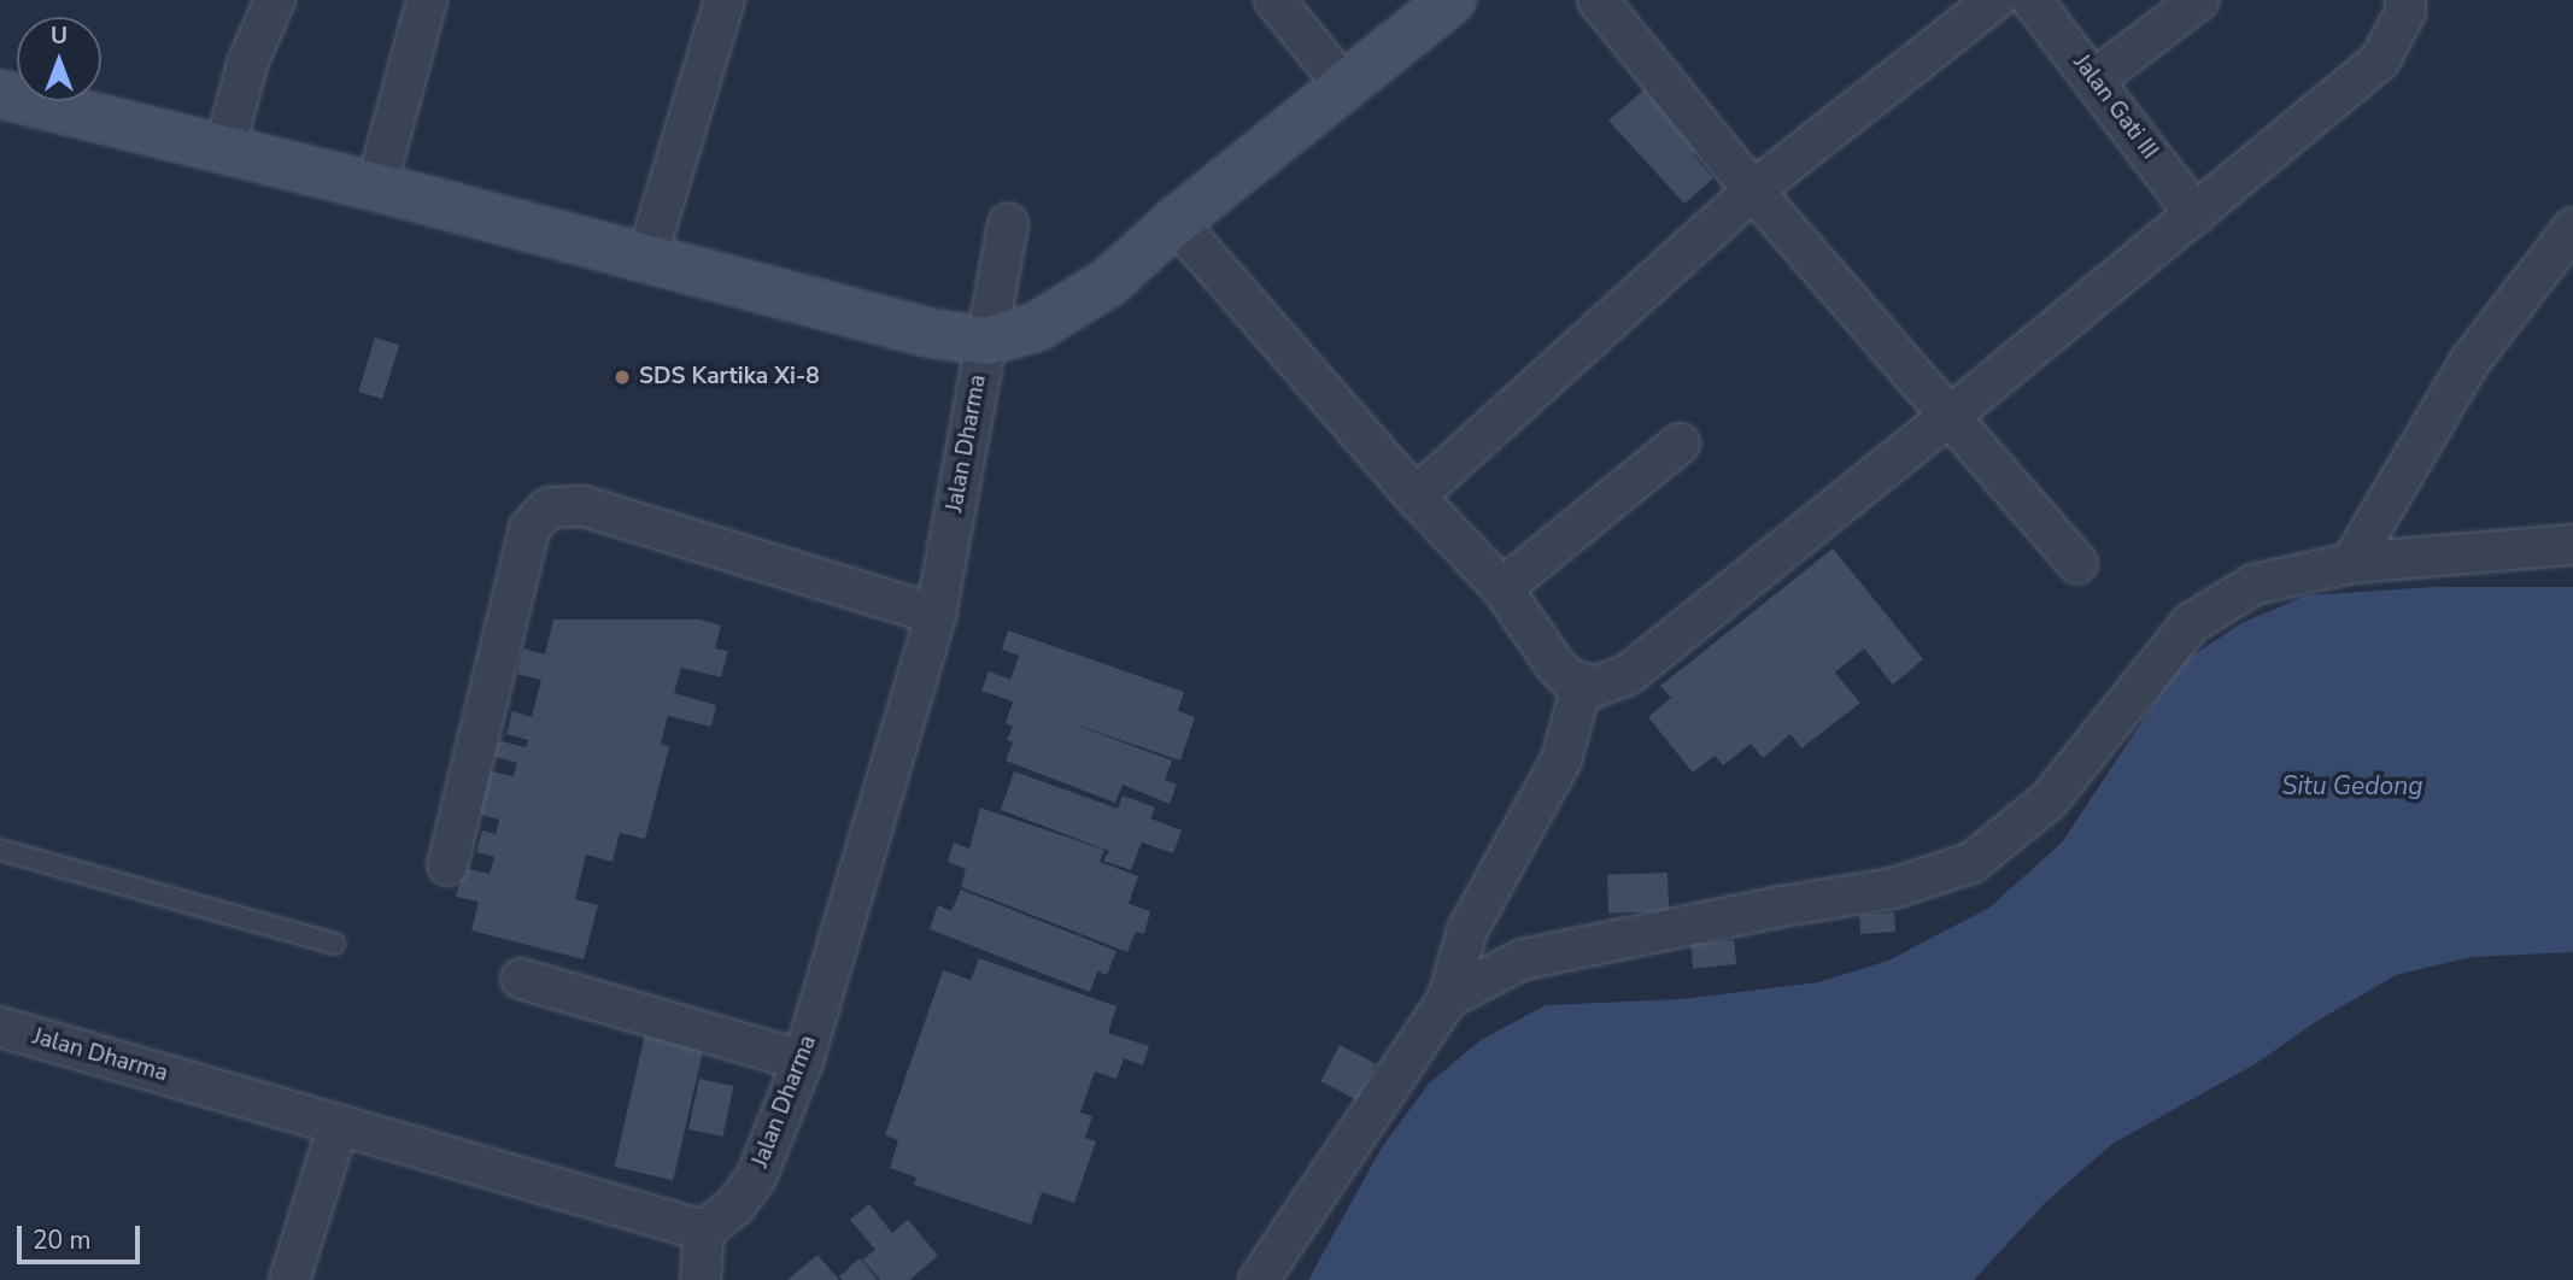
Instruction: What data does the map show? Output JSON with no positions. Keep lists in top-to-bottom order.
{
  "streets": {
    "street": ["Jalan Gati III", "Jalan Dharma"]
  },
  "water": ["Situ Gedong"],
  "places": ["SDS Kartika Xi-8"],
  "scale_bar": "20 m",
  "north": "top"
}
